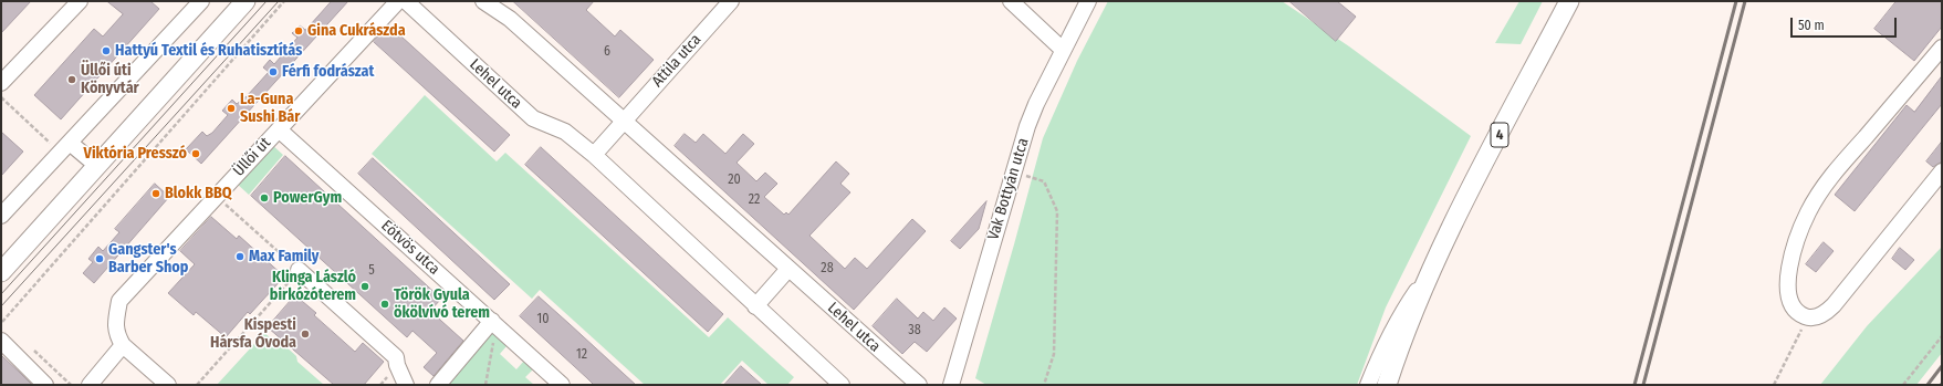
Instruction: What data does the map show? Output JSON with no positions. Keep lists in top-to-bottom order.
{
  "streets": {
    "main road": ["4"],
    "street": [
      "Attila utca",
      "Lehel utca",
      "Üllői út",
      "Vak Bottyán utca",
      "Eötvös utca"
    ]
  },
  "crossings": [
    ["Attila utca", "Lehel utca"],
    ["Üllői út", "Eötvös utca"]
  ],
  "places": [
    "Gina Cukrászda",
    "Hattyú Textil és Ruhatisztítás",
    "Férfi fodrászat",
    "Üllői úti Könyvtár",
    "La-Guna Sushi Bár",
    "Viktória Presszó",
    "Blokk BBQ",
    "PowerGym",
    "Max Family",
    "Gangster's Barber Shop",
    "Klinga László birkózóterem",
    "Török Gyula ökölvívó terem",
    "Kispesti Hársfa Óvoda"
  ],
  "house_numbers": [
    "6",
    "20",
    "22",
    "28",
    "5",
    "10",
    "38",
    "12"
  ],
  "scale_bar": "50 m"
}
